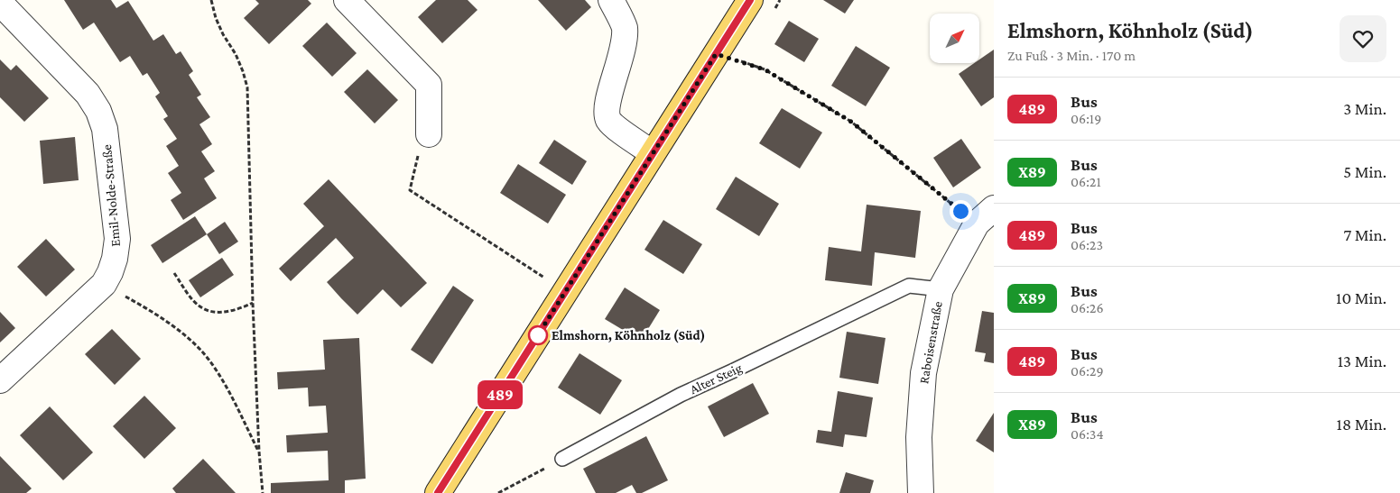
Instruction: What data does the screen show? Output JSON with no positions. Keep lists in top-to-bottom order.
{
  "streets": {
    "street": ["Emil-Nolde-Straße", "Raboisenstraße"],
    "lane": ["Alter Steig"]
  },
  "crossings": [
    ["Raboisenstraße", "Alter Steig"]
  ],
  "places": ["Elmshorn, Köhnholz (Süd)"],
  "lines": ["bus line 489"],
  "north": "top right",
  "page": {
    "on_map": "489",
    "heading": ["Elmshorn, Köhnholz (Süd)", "Zu Fuß · 3 Min. · 170 m"],
    "list": [
      {
        "mark": "489",
        "name": "Bus",
        "note": "06:19",
        "value": "3 Min."
      },
      {
        "mark": "X89",
        "name": "Bus",
        "note": "06:21",
        "value": "5 Min."
      },
      {
        "mark": "489",
        "name": "Bus",
        "note": "06:23",
        "value": "7 Min."
      },
      {
        "mark": "X89",
        "name": "Bus",
        "note": "06:26",
        "value": "10 Min."
      },
      {
        "mark": "489",
        "name": "Bus",
        "note": "06:29",
        "value": "13 Min."
      },
      {
        "mark": "X89",
        "name": "Bus",
        "note": "06:34",
        "value": "18 Min."
      }
    ]
  }
}
